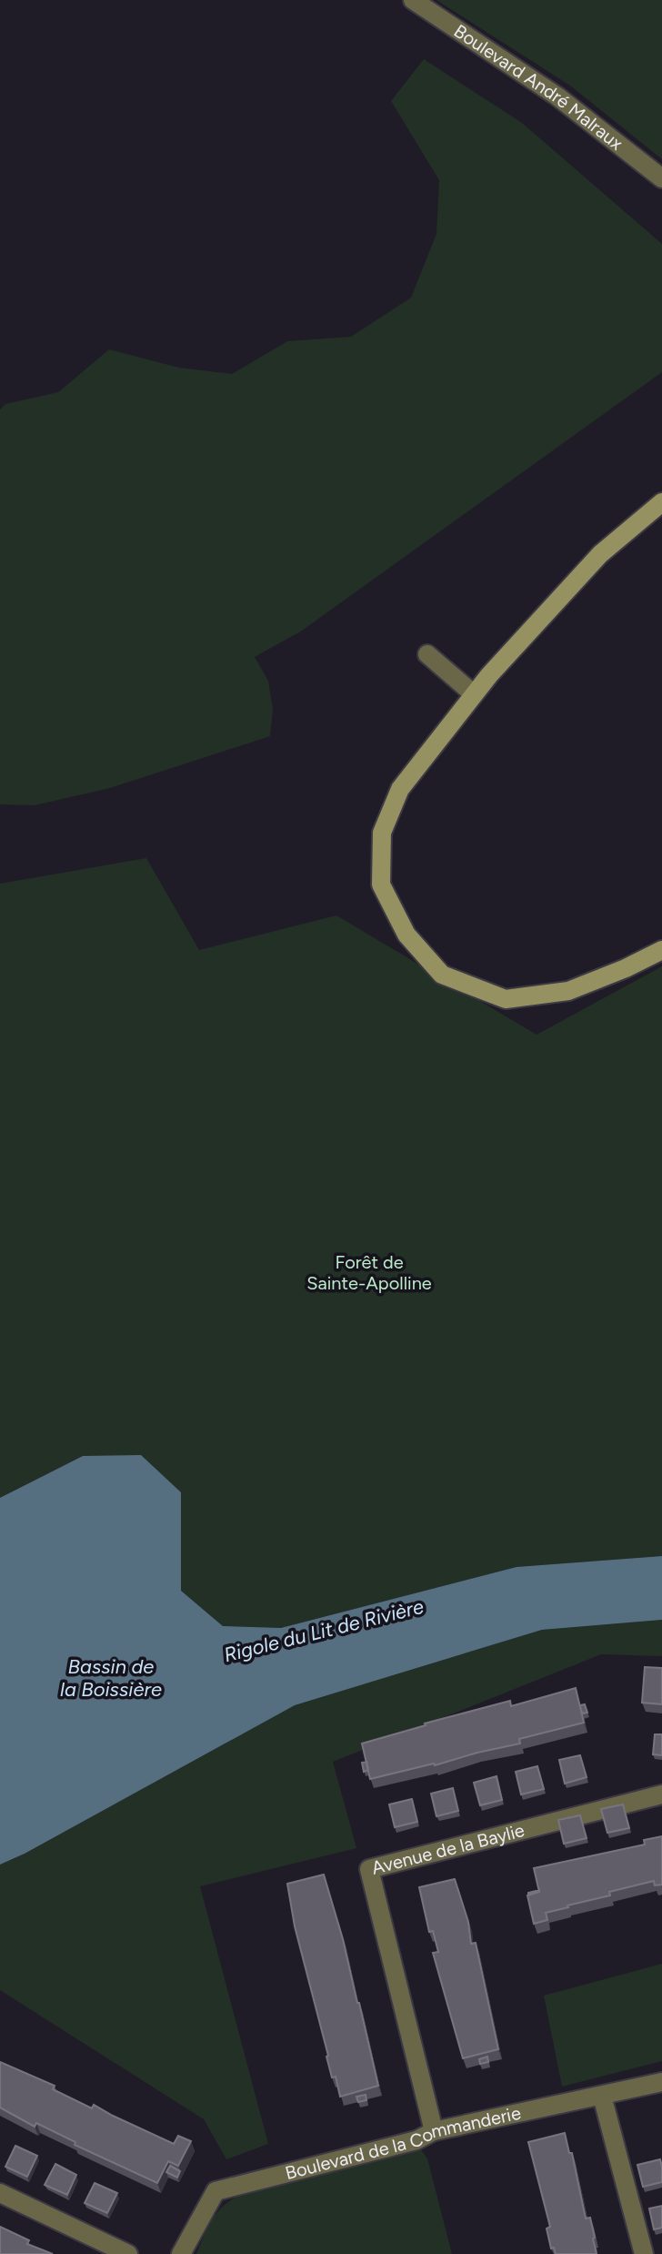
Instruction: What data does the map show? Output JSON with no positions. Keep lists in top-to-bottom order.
{
  "streets": {
    "street": ["Boulevard André Malraux", "Avenue de la Baylie", "Boulevard de la Commanderie"]
  },
  "crossings": [
    ["Avenue de la Baylie", "Boulevard de la Commanderie"]
  ],
  "water": ["Rigole du Lit de Rivière", "Bassin de la Boissière"],
  "parks": ["Forêt de Sainte-Apolline"]
}
